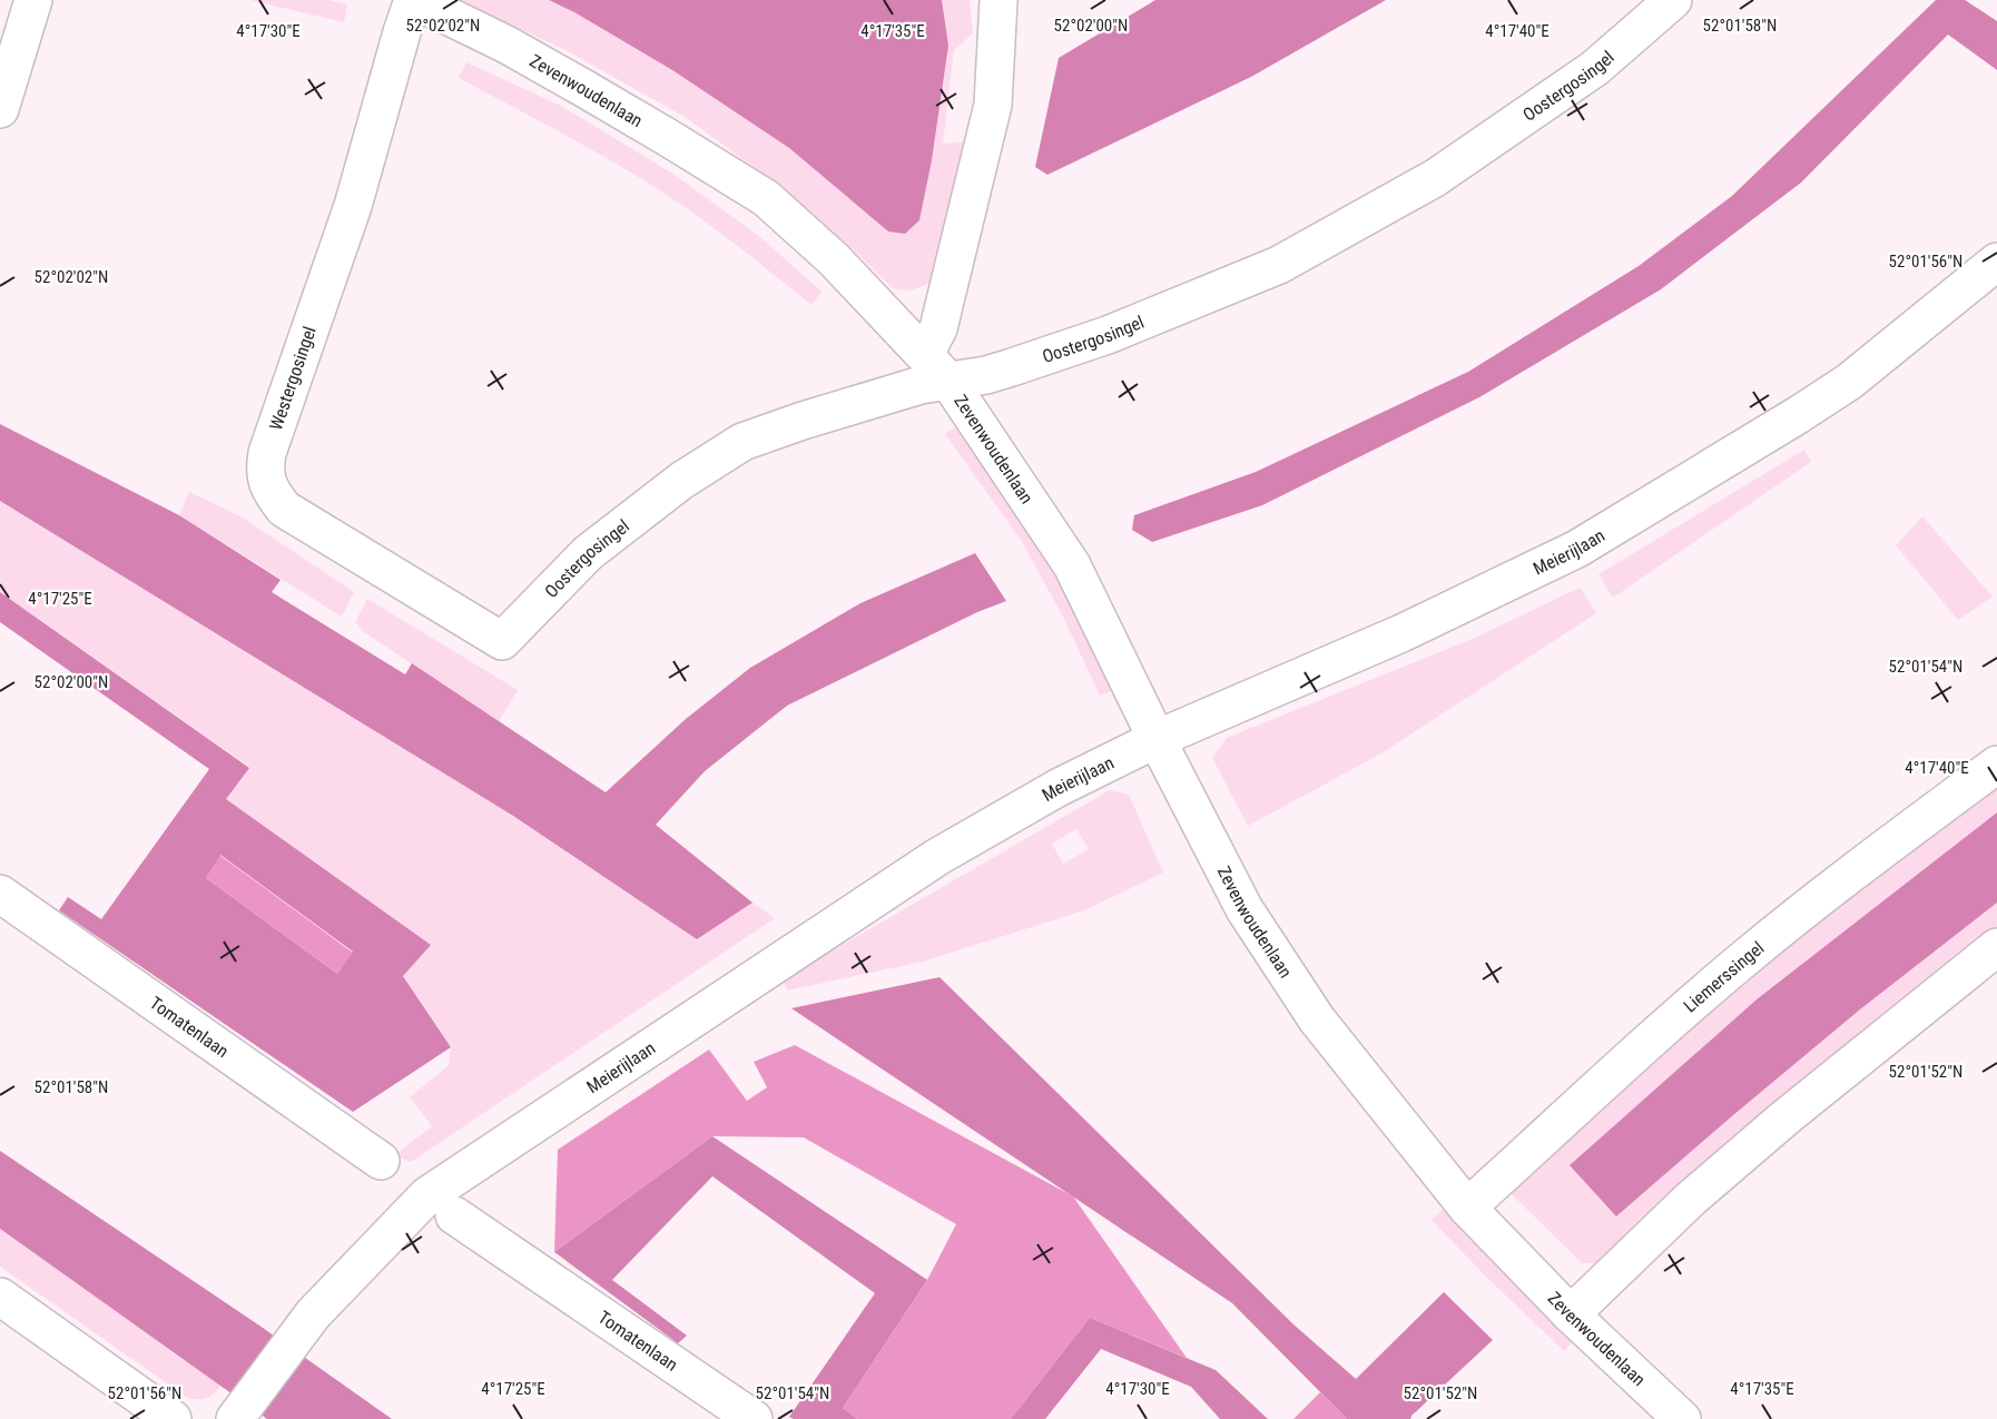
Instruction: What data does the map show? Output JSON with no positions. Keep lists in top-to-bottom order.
{
  "streets": {
    "street": [
      "Oostergosingel",
      "Zevenwoudenlaan",
      "Westergosingel",
      "Meierijlaan",
      "Liemerssingel",
      "Tomatenlaan"
    ]
  },
  "crossings": [
    ["Oostergosingel", "Zevenwoudenlaan"],
    ["Oostergosingel", "Westergosingel"],
    ["Zevenwoudenlaan", "Westergosingel"],
    ["Zevenwoudenlaan", "Meierijlaan"],
    ["Zevenwoudenlaan", "Liemerssingel"]
  ],
  "coordinates": [
    "52°02'02\"N",
    "52°02'00\"N",
    "52°01'58\"N",
    "4°17'30\"E",
    "4°17'35\"E",
    "4°17'40\"E",
    "52°01'56\"N",
    "4°17'25\"E",
    "52°01'54\"N",
    "52°01'52\"N"
  ]
}
